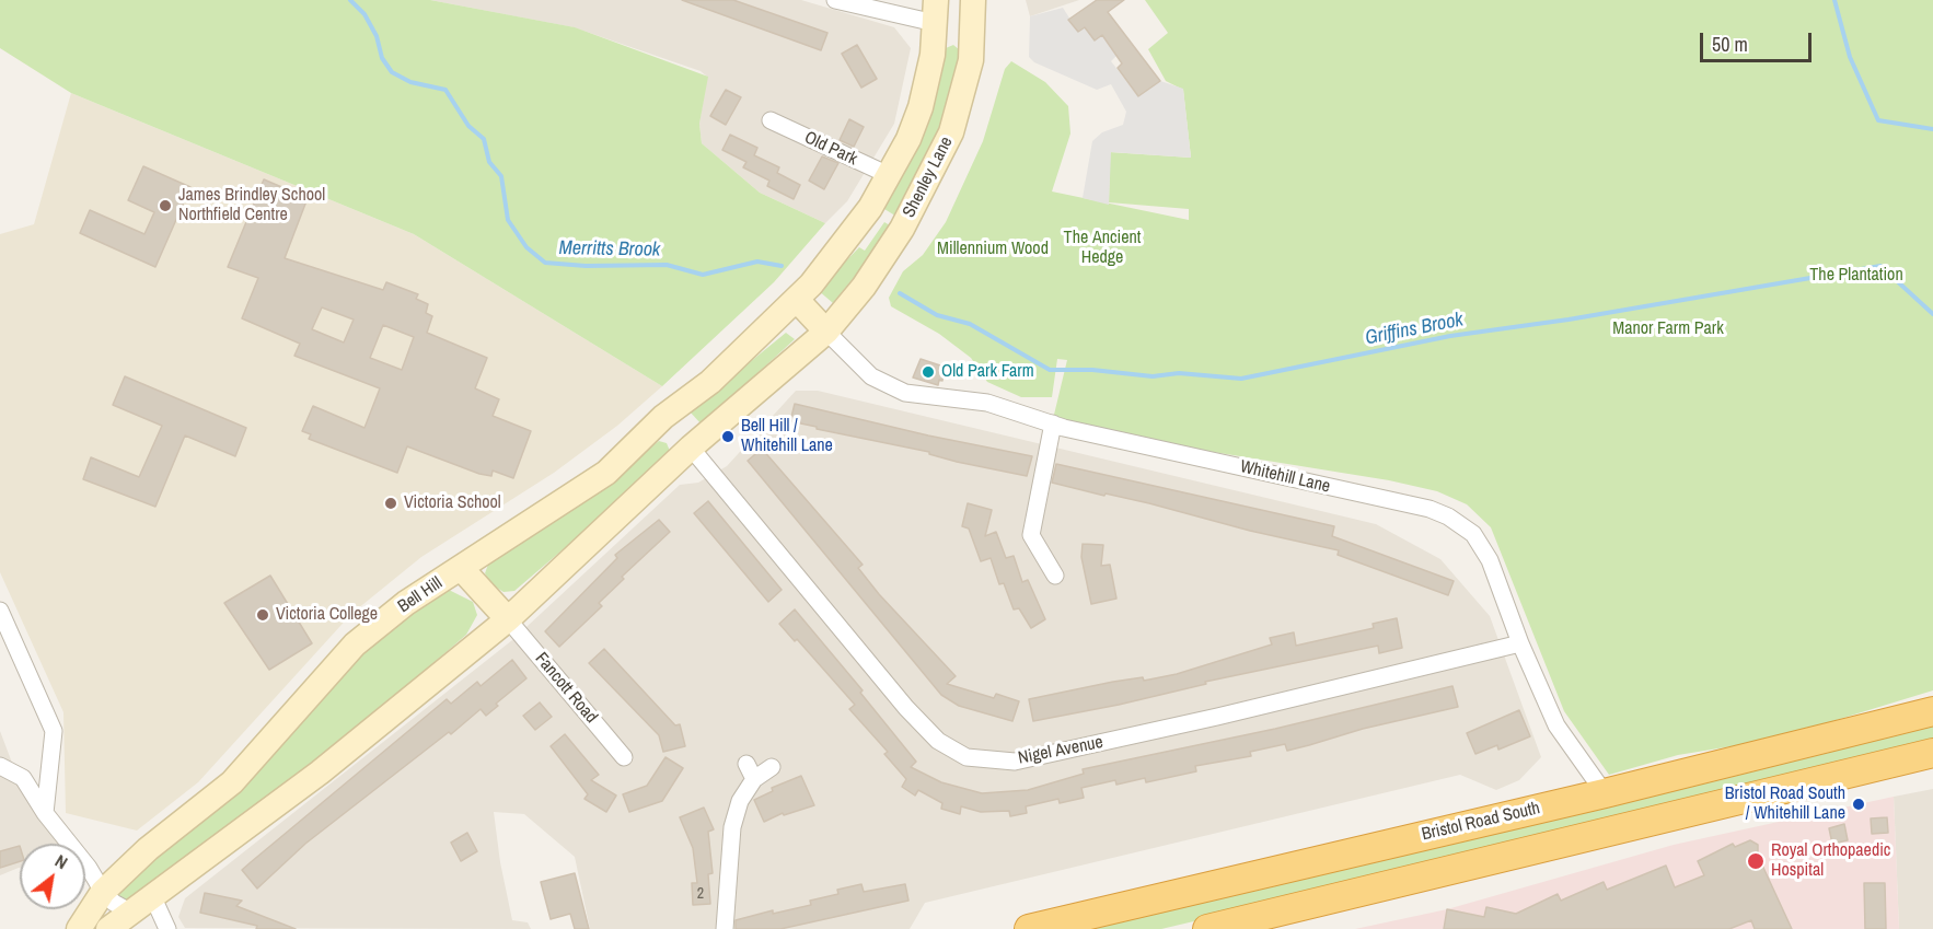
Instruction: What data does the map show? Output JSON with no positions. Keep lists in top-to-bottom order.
{
  "streets": {
    "highway": ["Bristol Road South"],
    "main road": ["Shenley Lane", "Bell Hill"],
    "street": [
      "Old Park",
      "Whitehill Lane",
      "Fancott Road",
      "Nigel Avenue"
    ]
  },
  "crossings": [
    ["Old Park", "Shenley Lane"],
    ["Shenley Lane", "Whitehill Lane"],
    ["Shenley Lane", "Bell Hill"],
    ["Whitehill Lane", "Nigel Avenue"],
    ["Whitehill Lane", "Bristol Road South"]
  ],
  "water": ["Merritts Brook", "Griffins Brook"],
  "parks": [
    "The Ancient Hedge",
    "Millennium Wood",
    "The Plantation",
    "Manor Farm Park"
  ],
  "places": [
    "James Brindley School Northfield Centre",
    "Old Park Farm",
    "Bell Hill / Whitehill Lane",
    "Victoria School",
    "Victoria College",
    "Bristol Road South / Whitehill Lane",
    "Royal Orthopaedic Hospital"
  ],
  "house_numbers": ["2"],
  "scale_bar": "50 m",
  "north": "top right"
}
